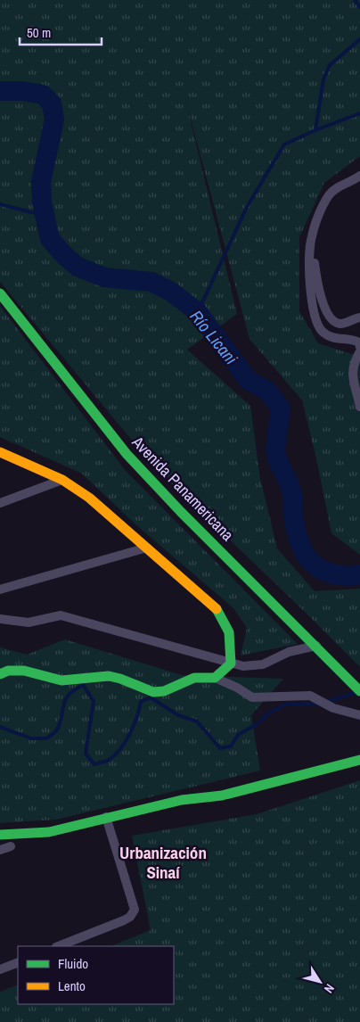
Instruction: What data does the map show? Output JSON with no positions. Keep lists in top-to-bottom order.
{
  "streets": {
    "street": ["Avenida Panamericana"]
  },
  "districts": ["Urbanización Sinaí"],
  "water": ["Río Licani"],
  "legend": ["Fluido", "Lento"],
  "scale_bar": "50 m",
  "north": "bottom right"
}
